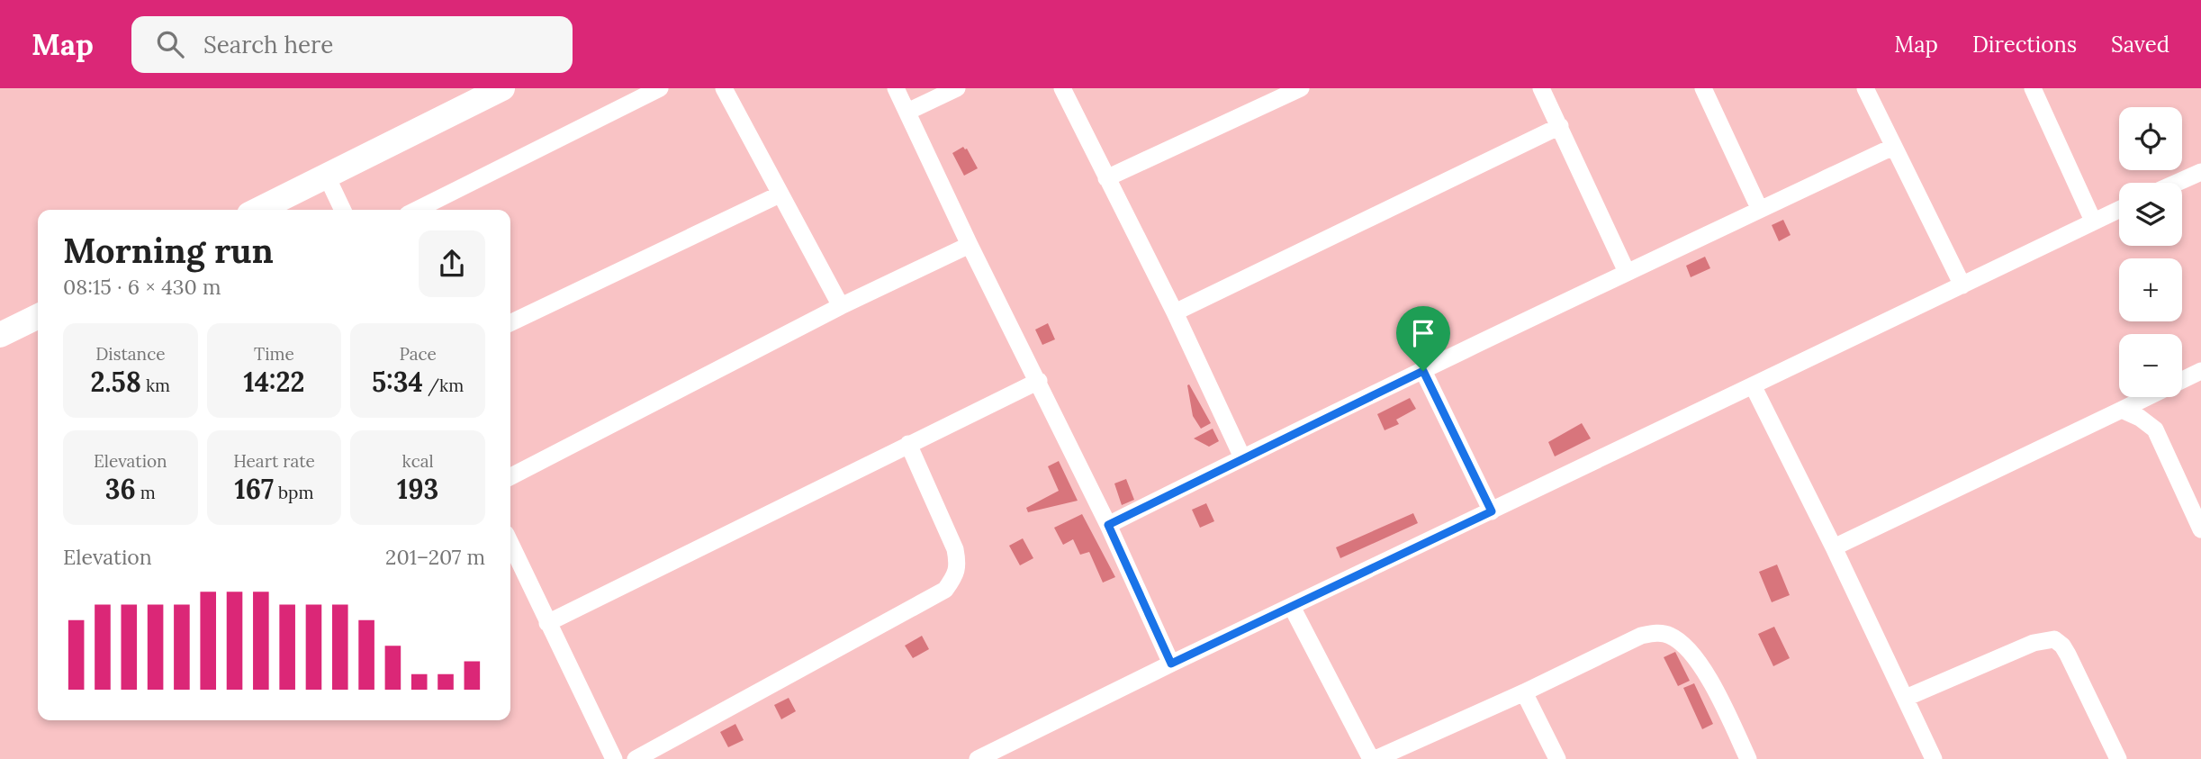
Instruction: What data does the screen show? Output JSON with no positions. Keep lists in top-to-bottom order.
{
  "page": {
    "header": "Map",
    "search": "Search here",
    "nav": ["Map", "Directions", "Saved"],
    "map_buttons": ["+", "−"],
    "heading": ["Morning run", "08:15 · 6 × 430 m"],
    "stats": [
      ["Distance", "2.58 km"],
      ["Time", "14:22"],
      ["Pace", "5:34 /km"],
      ["Elevation", "36 m"],
      ["Heart rate", "167 bpm"],
      ["kcal", "193"]
    ],
    "chart": ["Elevation", "201–207 m"]
  }
}
